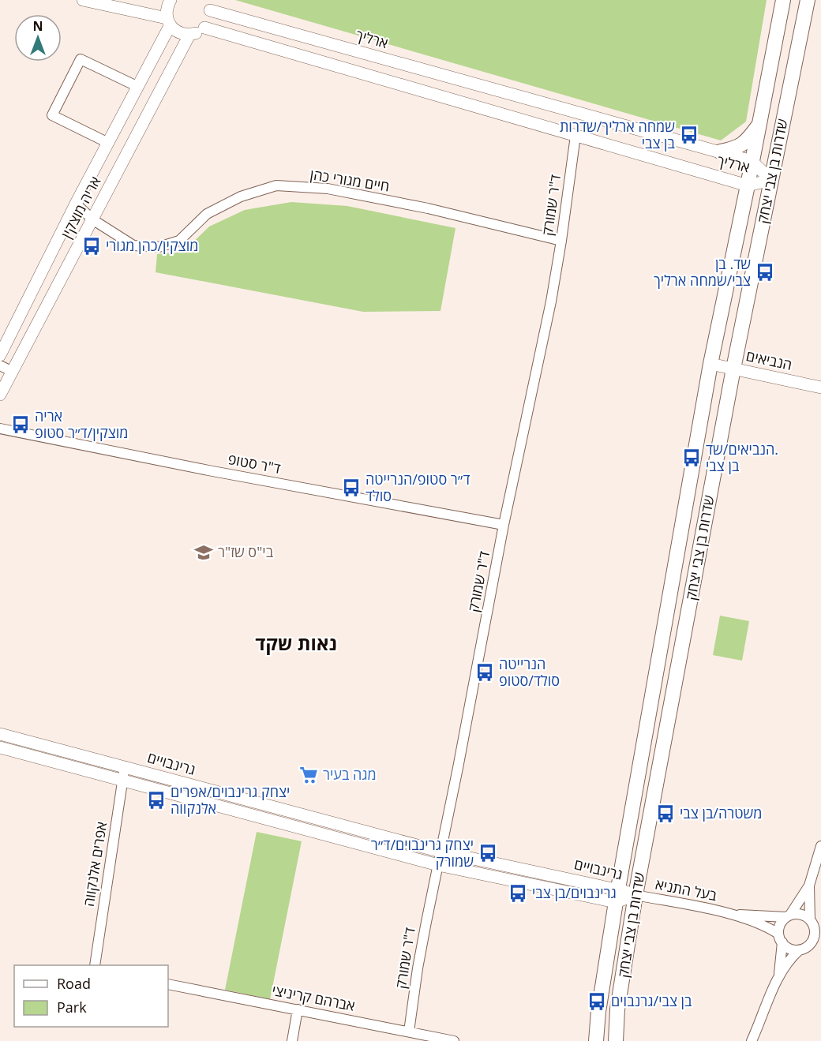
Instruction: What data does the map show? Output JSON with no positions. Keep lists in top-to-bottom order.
{
  "streets": {
    "main road": ["שדרות בן צבי יצחק"],
    "street": [
      "ארליך",
      "חיים מגורי כהן",
      "ד\"ר שמורק",
      "אריה מוצקין",
      "הנביאים",
      "ד\"ר סטופ",
      "גרינבויים",
      "אפרים אלנקווה",
      "בעל התניא",
      "אברהם קריניצי"
    ]
  },
  "crossings": [
    ["ארליך", "שדרות בן צבי יצחק"],
    ["ארליך", "ד\"ר שמורק"],
    ["שדרות בן צבי יצחק", "הנביאים"],
    ["שדרות בן צבי יצחק", "גרינבויים"],
    ["שדרות בן צבי יצחק", "בעל התניא"],
    ["חיים מגורי כהן", "ד\"ר שמורק"],
    ["חיים מגורי כהן", "אריה מוצקין"],
    ["ד\"ר שמורק", "ד\"ר סטופ"],
    ["ד\"ר שמורק", "גרינבויים"],
    ["ד\"ר שמורק", "אברהם קריניצי"],
    ["גרינבויים", "אפרים אלנקווה"],
    ["גרינבויים", "בעל התניא"]
  ],
  "districts": ["נאות שקד"],
  "places": {
    "bus stop": [
      "שמחה ארליך/שדרות בן צבי",
      "מוצקין/כהן מגורי",
      "שד. בן צבי/שמחה ארליך",
      "אריה מוצקין/ד״ר סטופ",
      "הנביאים/שד. בן צבי",
      "ד״ר סטופ/הנרייטה סולד",
      "הנרייטה סולד/סטופ",
      "יצחק גרינבוים/אפרים אלנקווה",
      "משטרה/בן צבי",
      "יצחק גרינבוים/ד״ר שמורק",
      "גרינבוים/בן צבי",
      "בן צבי/גרנבוים"
    ],
    "school or university": ["בי\"ס שז\"ר"],
    "supermarket": ["מגה בעיר"]
  },
  "legend": ["Road", "Park"],
  "north": "top"
}
